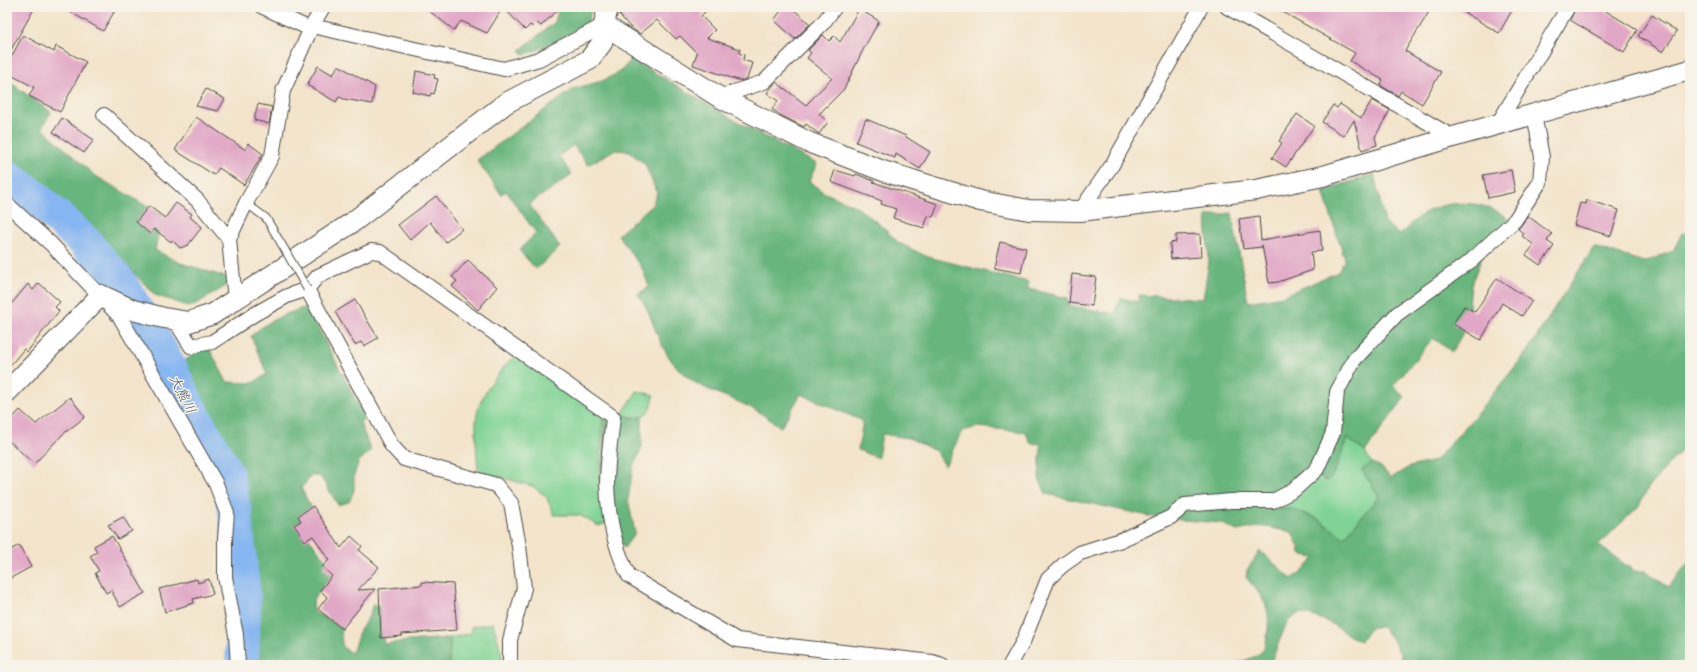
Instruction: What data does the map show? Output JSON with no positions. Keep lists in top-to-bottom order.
{
  "water": ["大熊川"]
}
